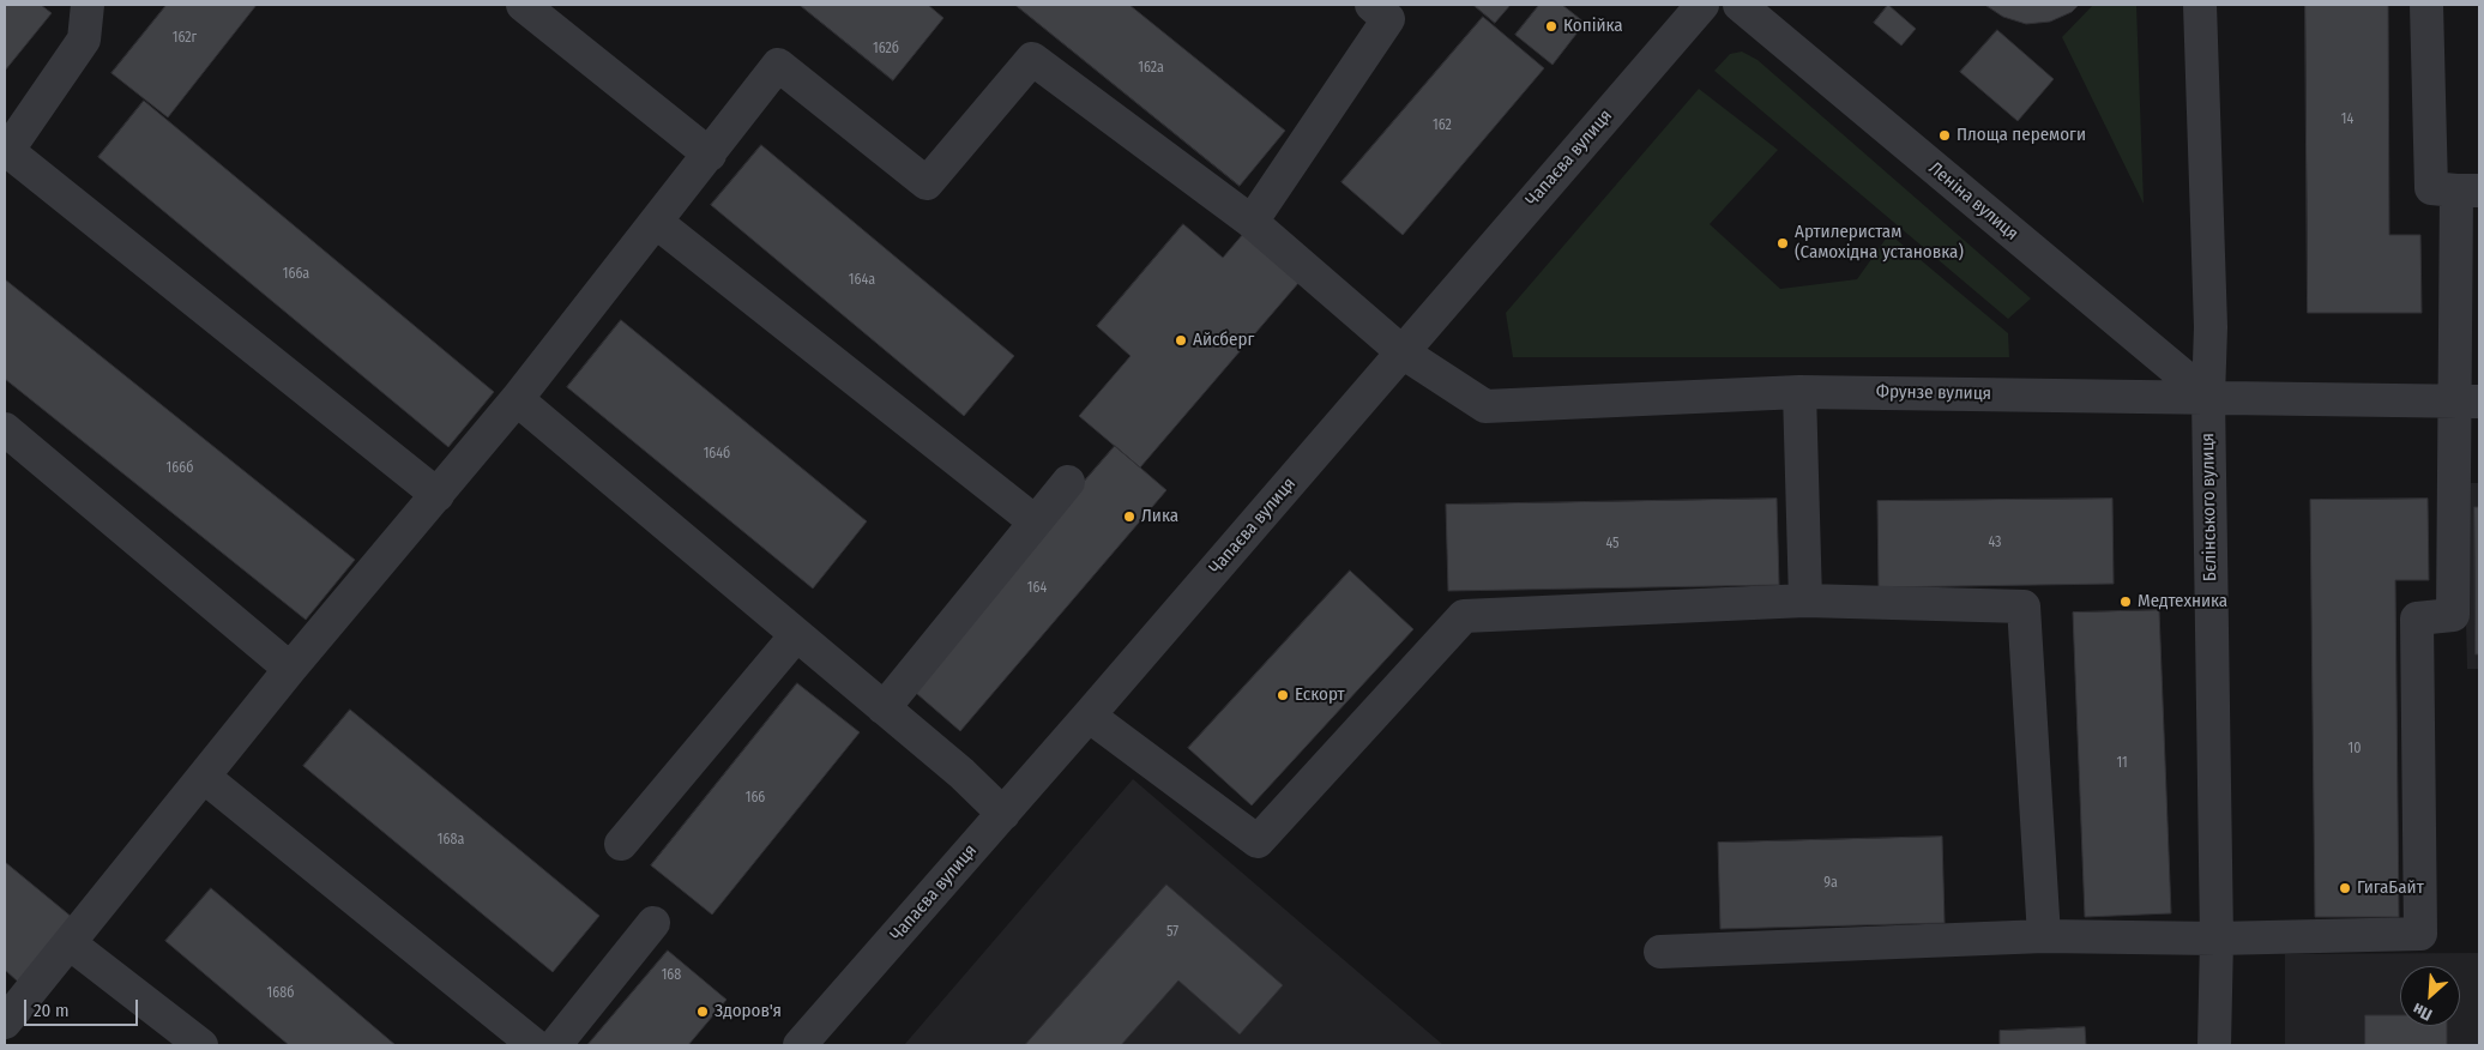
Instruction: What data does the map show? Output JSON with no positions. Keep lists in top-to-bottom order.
{
  "streets": {
    "street": [
      "Чапаєва вулиця",
      "Леніна вулиця",
      "Фрунзе вулиця",
      "Бєлінського вулиця"
    ]
  },
  "crossings": [
    ["Чапаєва вулиця", "Фрунзе вулиця"],
    ["Леніна вулиця", "Фрунзе вулиця"],
    ["Леніна вулиця", "Бєлінського вулиця"],
    ["Фрунзе вулиця", "Бєлінського вулиця"]
  ],
  "places": [
    "Копійка",
    "Площа перемоги",
    "Артилеристам (Самохідна установка)",
    "Айсберг",
    "Лика",
    "Медтехника",
    "Ескорт",
    "ГигаБайт",
    "Здоров'я"
  ],
  "house_numbers": [
    "162г",
    "162б",
    "162а",
    "14",
    "162",
    "166а",
    "164а",
    "164б",
    "166б",
    "43",
    "45",
    "164",
    "10",
    "11",
    "166",
    "168а",
    "9а",
    "57",
    "168",
    "168б"
  ],
  "scale_bar": "20 m",
  "north": "bottom left"
}
